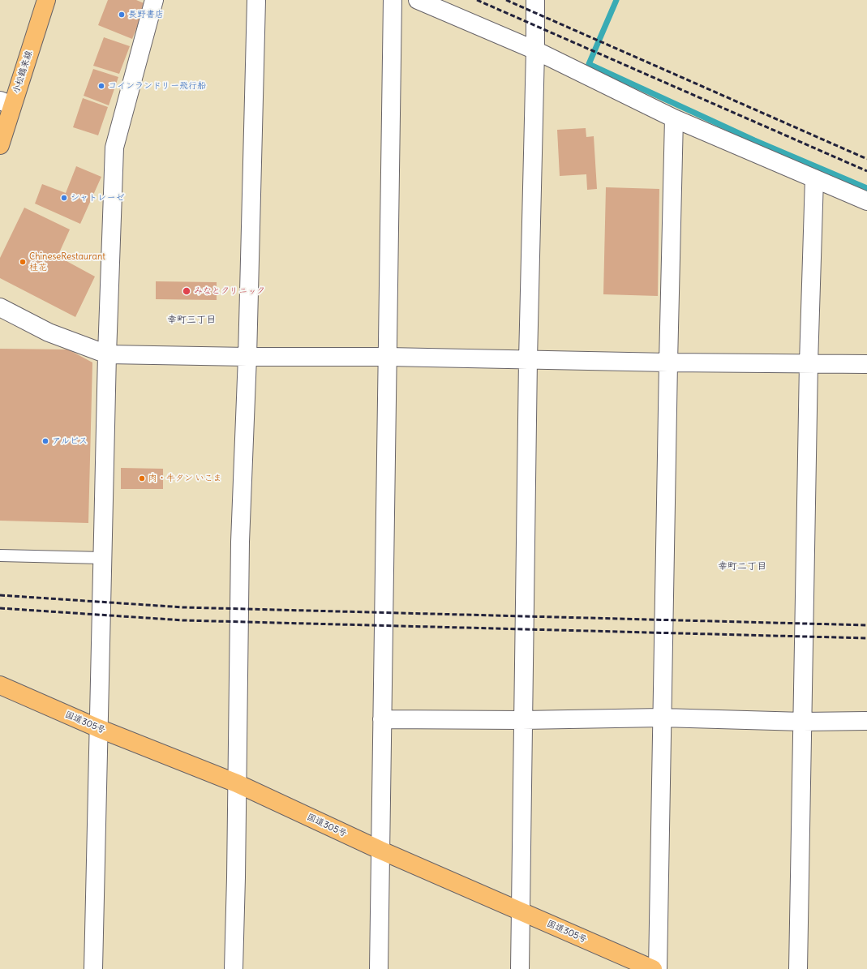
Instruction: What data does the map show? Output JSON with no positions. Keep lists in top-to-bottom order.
{
  "streets": {
    "main road": ["小松鶴来線", "国道305号"]
  },
  "districts": ["幸町三丁目", "幸町二丁目"],
  "places": [
    "長野書店",
    "コインランドリー飛行船",
    "シャトレーゼ",
    "ChineseRestaurant 桂花",
    "みなとクリニック",
    "アルビス",
    "肉・牛タン いこま"
  ]
}
